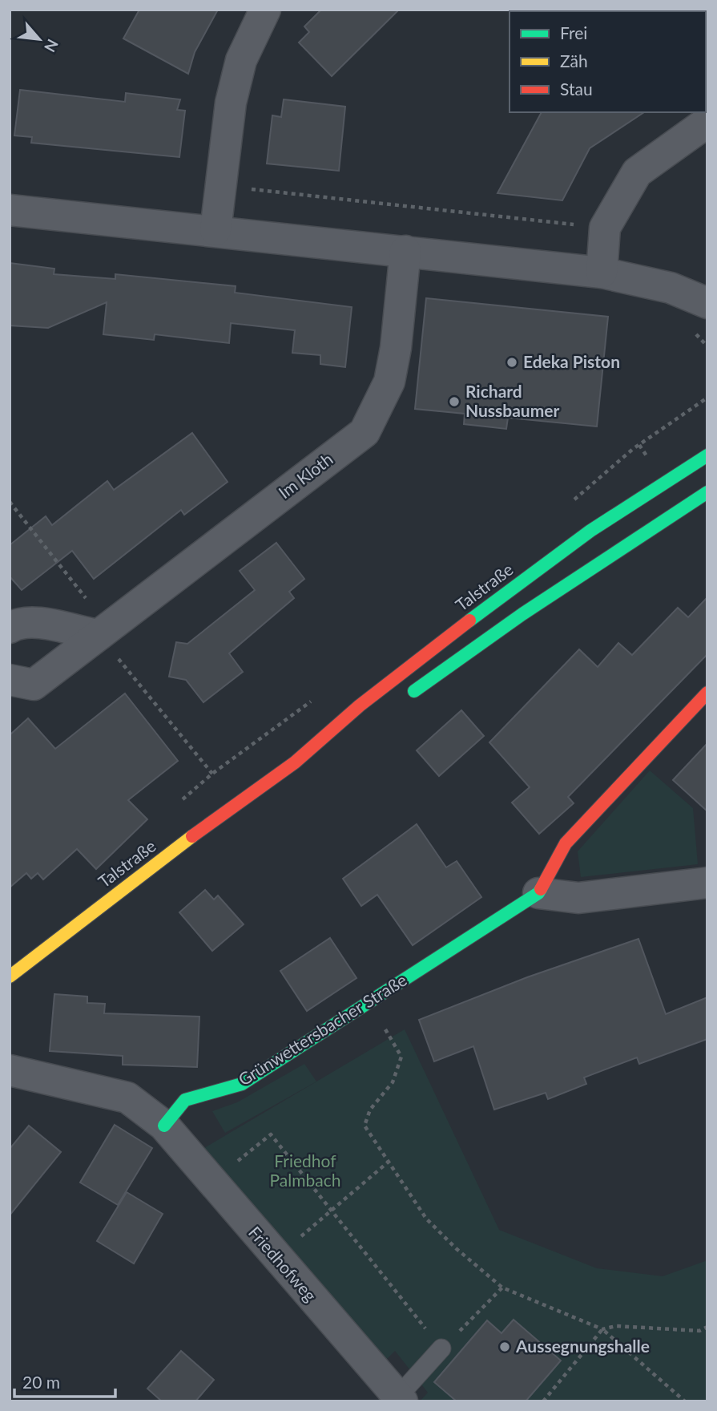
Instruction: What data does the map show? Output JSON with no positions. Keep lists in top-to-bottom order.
{
  "streets": {
    "main road": ["Talstraße", "Grünwettersbacher Straße"],
    "street": ["Im Kloth", "Friedhofweg"]
  },
  "crossings": [
    ["Grünwettersbacher Straße", "Friedhofweg"]
  ],
  "parks": ["Friedhof Palmbach"],
  "places": ["Edeka Piston", "Richard Nussbaumer", "Aussegnungshalle"],
  "legend": ["Frei", "Zäh", "Stau"],
  "scale_bar": "20 m",
  "north": "bottom right"
}
